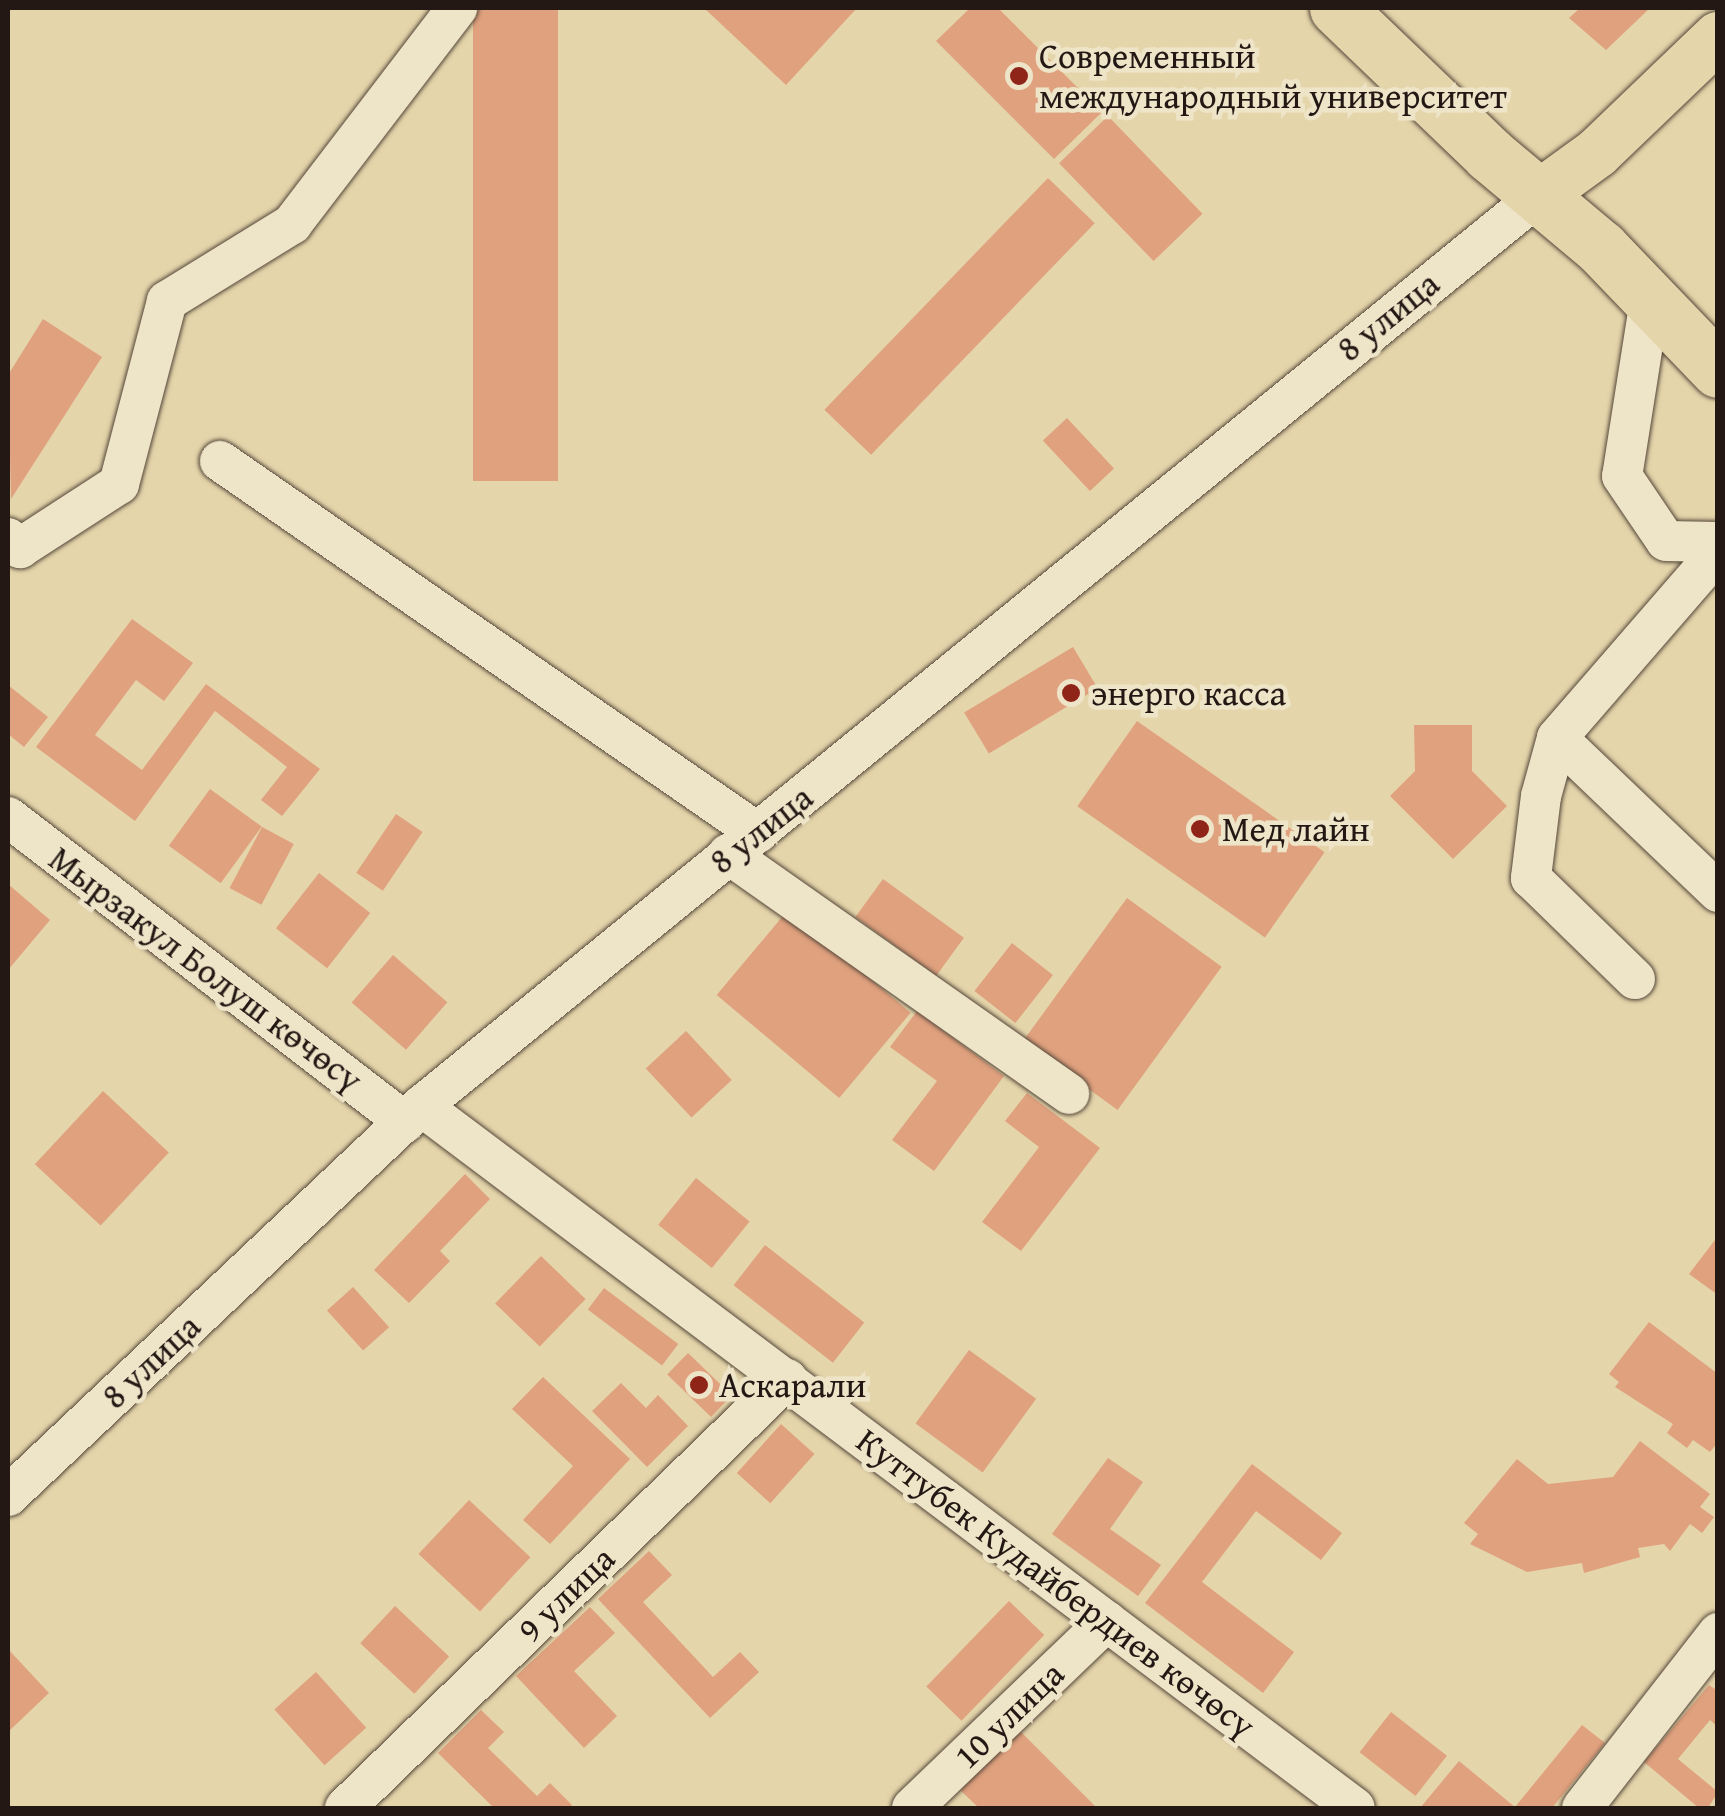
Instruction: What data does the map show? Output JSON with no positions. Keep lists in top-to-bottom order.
{
  "streets": {
    "street": [
      "8 улица",
      "Мырзакул Болуш көчөсү",
      "Куттубек Кудайбердиев көчөсү",
      "9 улица",
      "10 улица"
    ]
  },
  "crossings": [
    ["8 улица", "Мырзакул Болуш көчөсү"],
    ["8 улица", "Куттубек Кудайбердиев көчөсү"],
    ["Мырзакул Болуш көчөсү", "Куттубек Кудайбердиев көчөсү"],
    ["Куттубек Кудайбердиев көчөсү", "9 улица"],
    ["Куттубек Кудайбердиев көчөсү", "10 улица"]
  ],
  "places": [
    "Современный международный университет",
    "энерго касса",
    "Мед лайн",
    "Аскарали"
  ]
}
